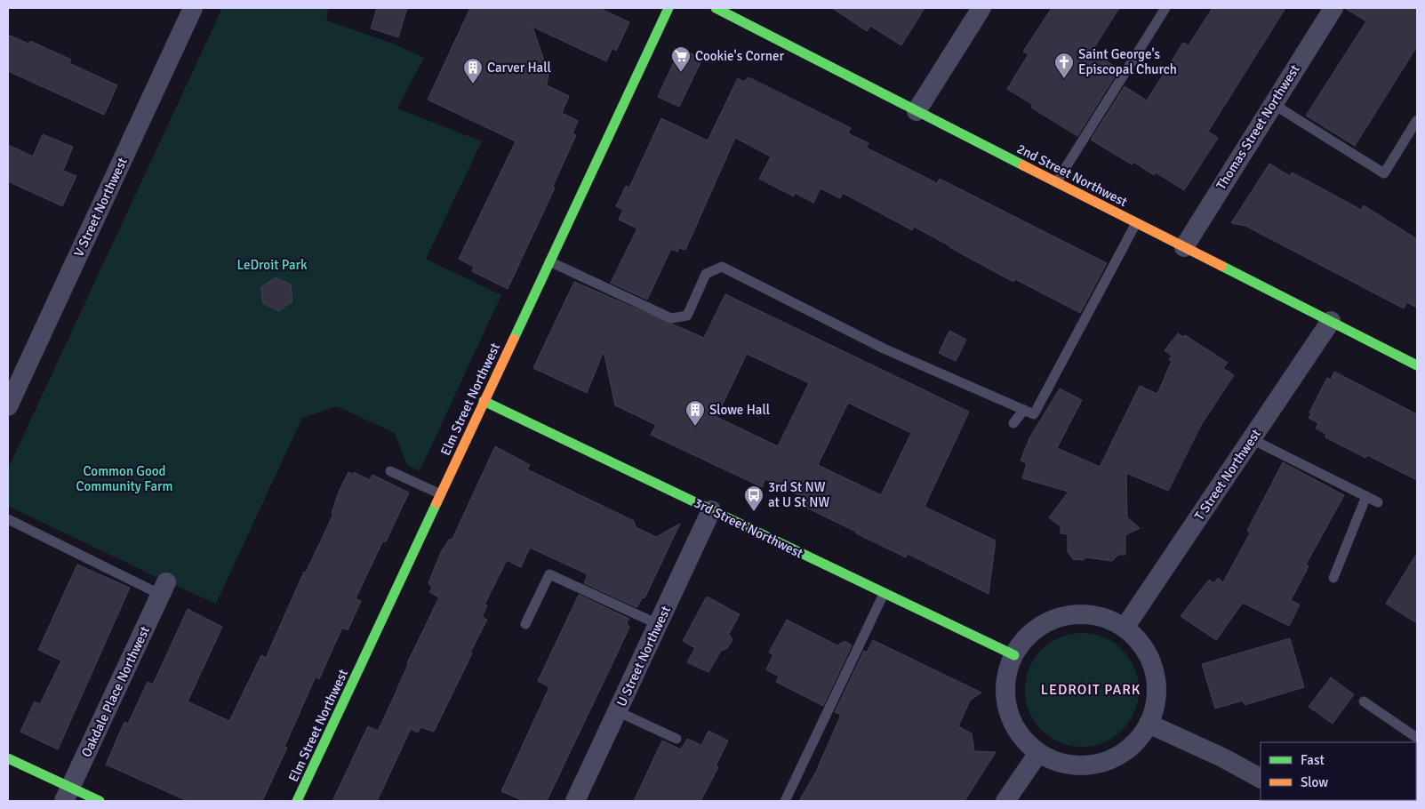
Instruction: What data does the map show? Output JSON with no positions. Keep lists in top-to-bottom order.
{
  "streets": {
    "street": [
      "Thomas Street Northwest",
      "2nd Street Northwest",
      "V Street Northwest",
      "Elm Street Northwest",
      "T Street Northwest",
      "3rd Street Northwest",
      "U Street Northwest",
      "Oakdale Place Northwest"
    ]
  },
  "crossings": [
    ["Thomas Street Northwest", "2nd Street Northwest"],
    ["2nd Street Northwest", "T Street Northwest"],
    ["Elm Street Northwest", "3rd Street Northwest"],
    ["T Street Northwest", "3rd Street Northwest"],
    ["3rd Street Northwest", "U Street Northwest"]
  ],
  "districts": ["LEDROIT PARK"],
  "parks": ["LeDroit Park", "Common Good Community Farm"],
  "places": {
    "supermarket": ["Cookie's Corner"],
    "church": ["Saint George's Episcopal Church"],
    "building": ["Carver Hall", "Slowe Hall"],
    "bus stop": ["3rd St NW at U St NW"]
  },
  "legend": ["Fast", "Slow"]
}
